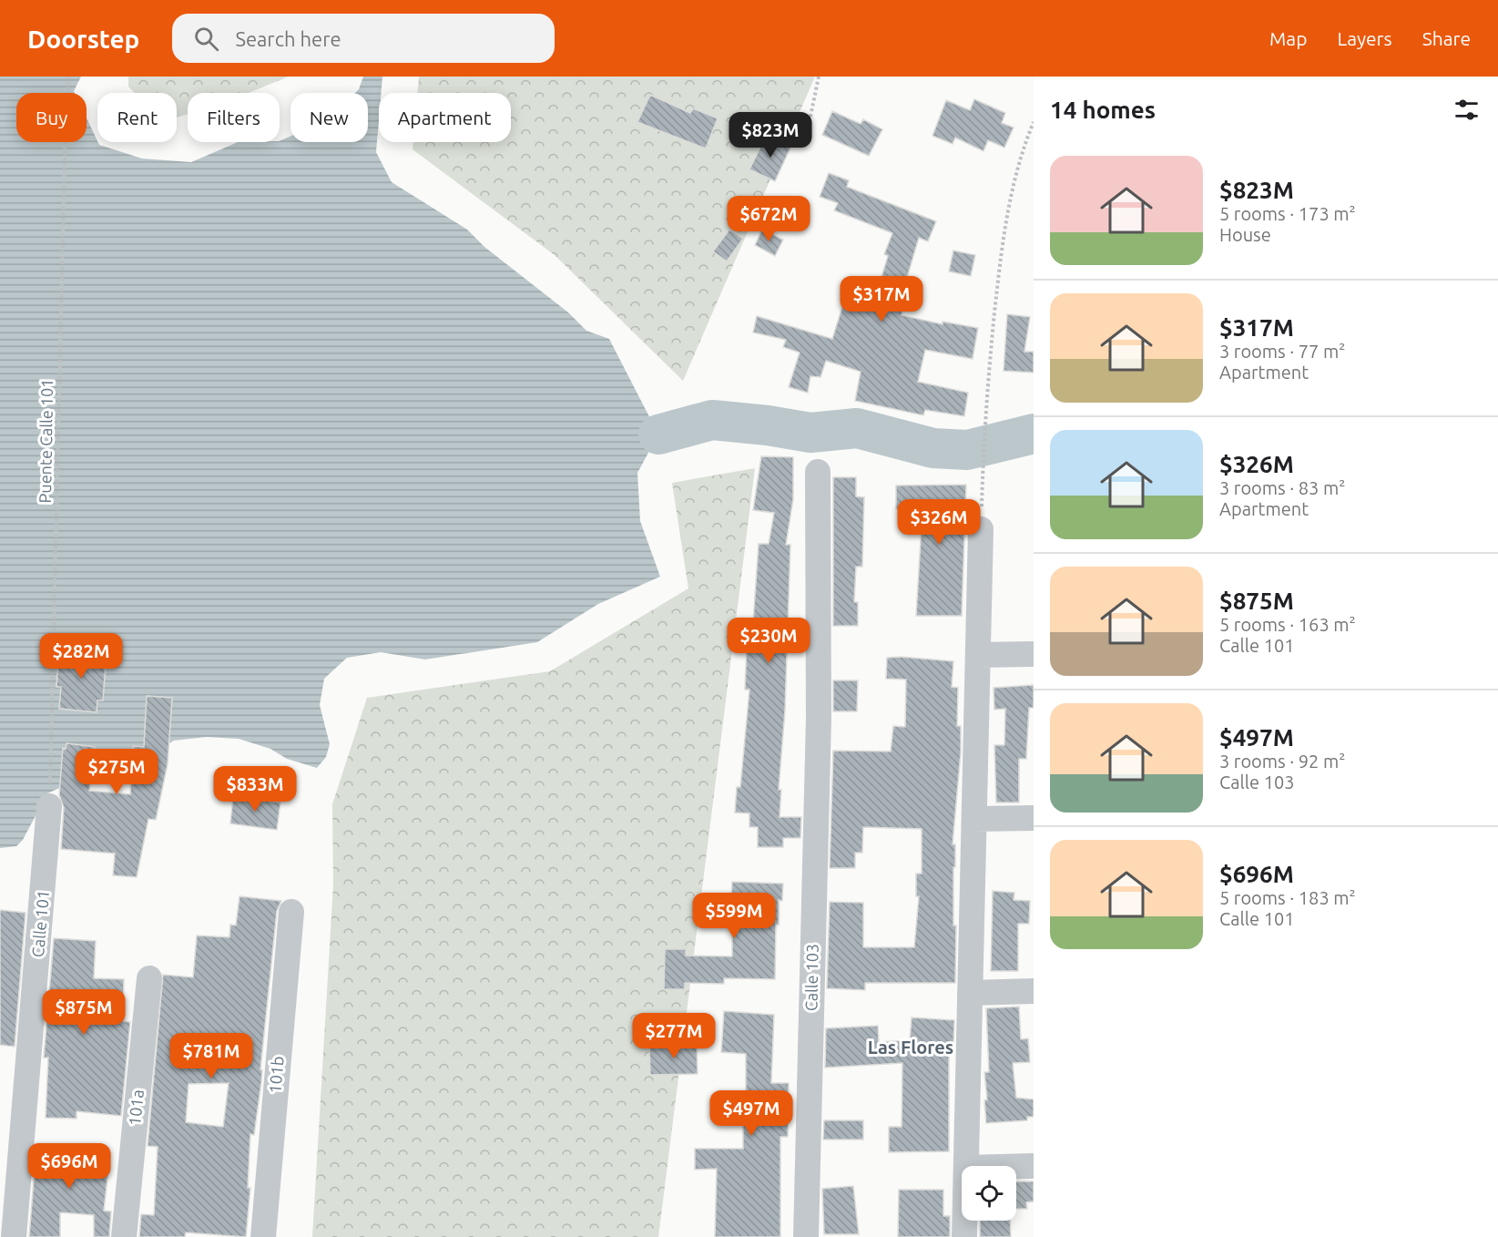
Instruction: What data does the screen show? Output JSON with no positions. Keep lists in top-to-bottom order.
{
  "streets": {
    "street": [
      "Calle 101",
      "Calle 103",
      "101b",
      "101a"
    ],
    "path": ["Puente Calle 101"]
  },
  "crossings": [
    ["Puente Calle 101", "Calle 101"]
  ],
  "districts": ["Las Flores"],
  "page": {
    "header": "Doorstep",
    "search": "Search here",
    "nav": ["Map", "Layers", "Share"],
    "heading": "14 homes",
    "chip": [
      "Buy",
      "Rent",
      "Filters",
      "New",
      "Apartment"
    ],
    "price": [
      "$823M",
      "$672M",
      "$317M",
      "$326M",
      "$230M",
      "$282M",
      "$275M",
      "$833M",
      "$599M",
      "$875M",
      "$277M",
      "$781M",
      "$497M",
      "$696M"
    ],
    "list": [
      {
        "name": "$823M",
        "note": "5 rooms · 173 m² · House"
      },
      {
        "name": "$317M",
        "note": "3 rooms · 77 m² · Apartment"
      },
      {
        "name": "$326M",
        "note": "3 rooms · 83 m² · Apartment"
      },
      {
        "name": "$875M",
        "note": "5 rooms · 163 m² · Calle 101"
      },
      {
        "name": "$497M",
        "note": "3 rooms · 92 m² · Calle 103"
      },
      {
        "name": "$696M",
        "note": "5 rooms · 183 m² · Calle 101"
      }
    ]
  }
}
